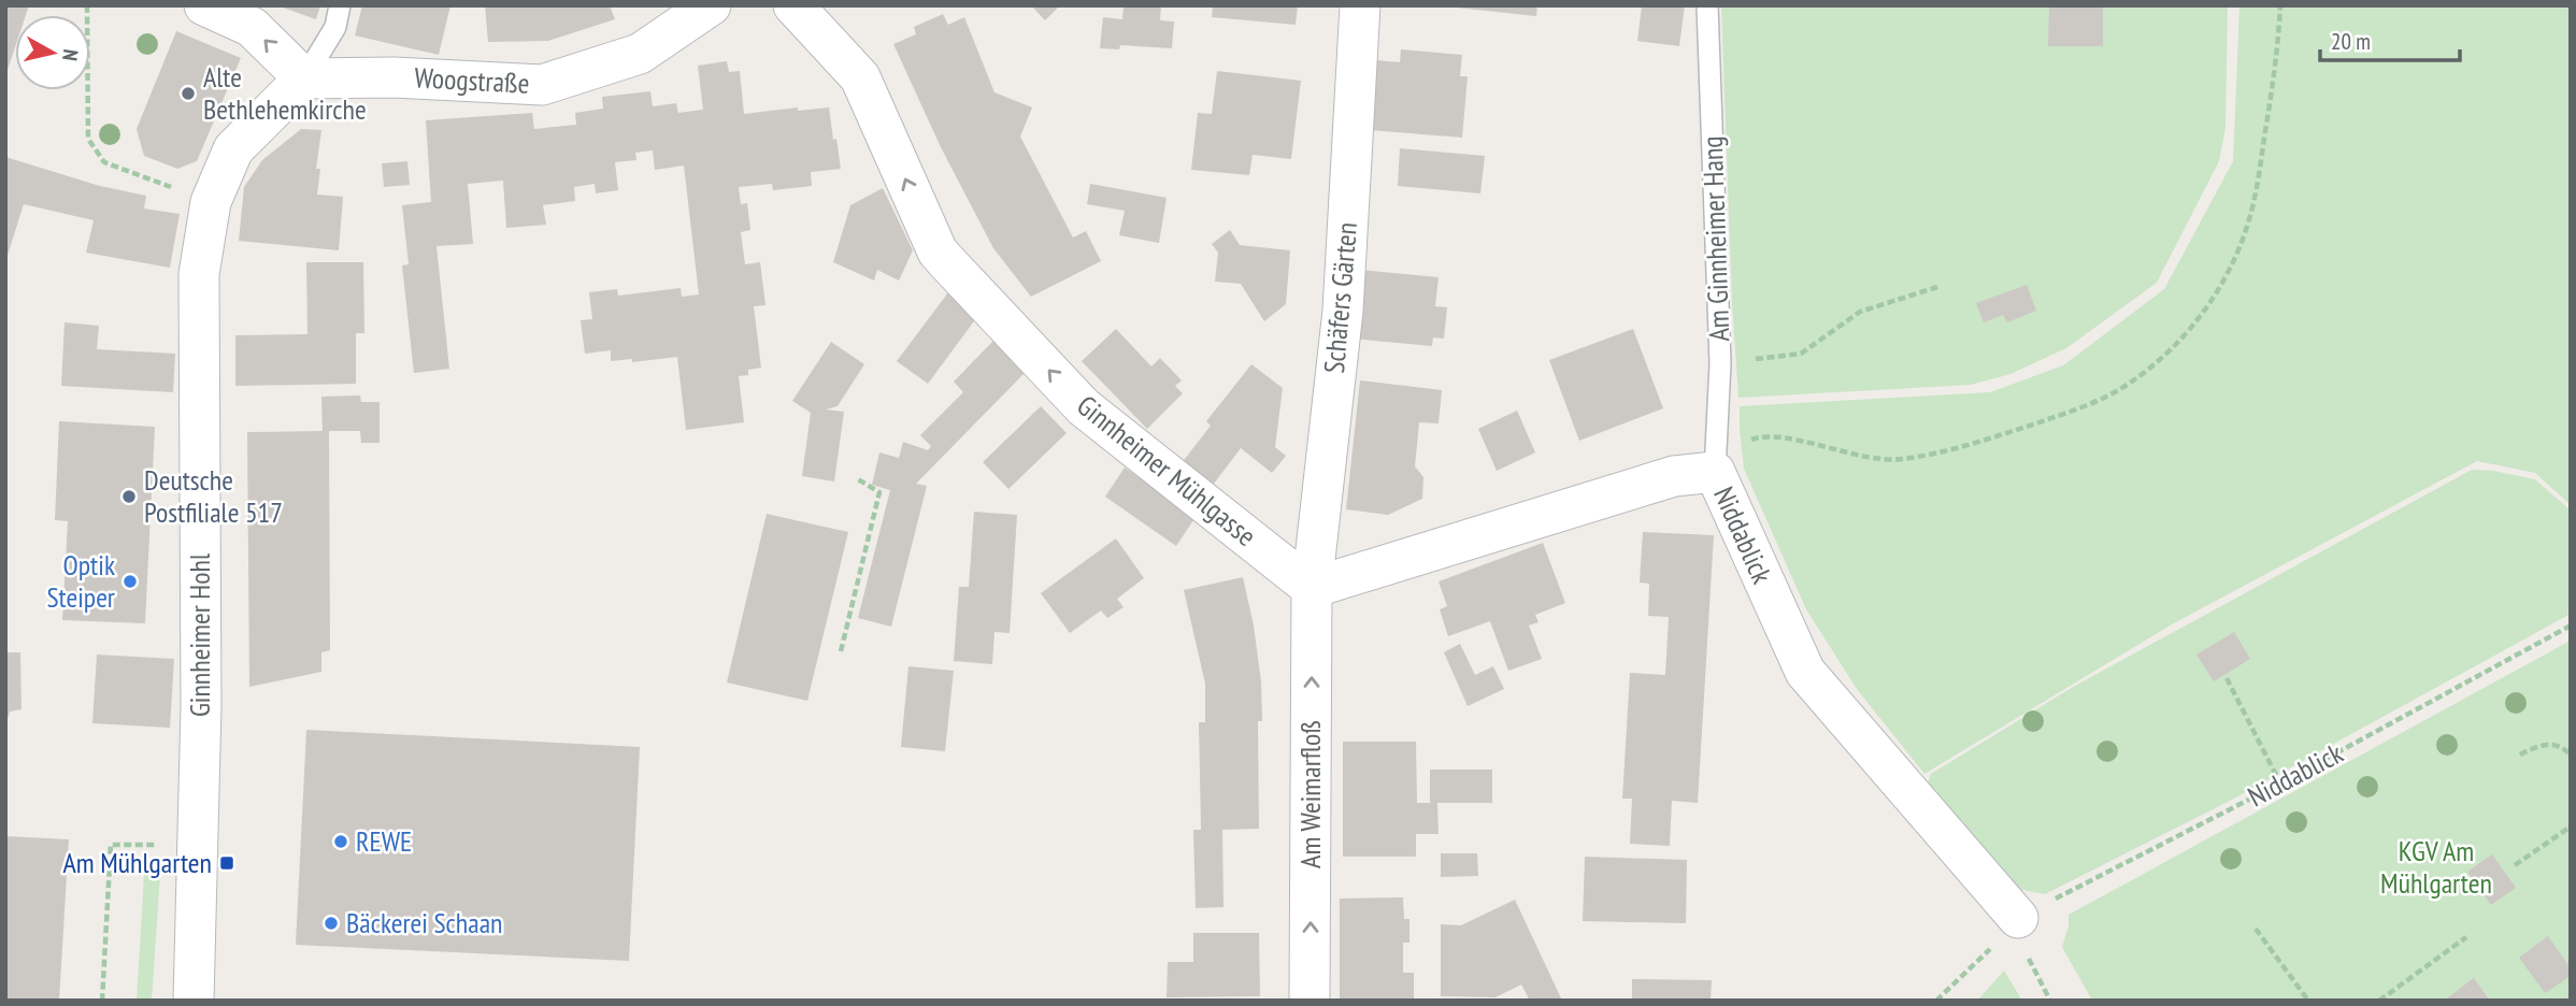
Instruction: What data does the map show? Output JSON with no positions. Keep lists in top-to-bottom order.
{
  "streets": {
    "street": [
      "Woogstraße",
      "Schäfers Gärten",
      "Ginnheimer Mühlgasse",
      "Niddablick",
      "Ginnheimer Hohl",
      "Am Weimarfloß"
    ],
    "lane": ["Am Ginnheimer Hang"]
  },
  "crossings": [
    ["Woogstraße", "Ginnheimer Hohl"],
    ["Am Ginnheimer Hang", "Niddablick"],
    ["Schäfers Gärten", "Ginnheimer Mühlgasse"],
    ["Schäfers Gärten", "Am Weimarfloß"],
    ["Ginnheimer Mühlgasse", "Am Weimarfloß"]
  ],
  "one_way": ["Ginnheimer Mühlgasse", "Am Weimarfloß"],
  "parks": ["KGV Am Mühlgarten"],
  "places": {
    "other": [
      "Alte Bethlehemkirche",
      "Deutsche Postfiliale 517",
      "Optik Steiper",
      "REWE",
      "Bäckerei Schaan"
    ],
    "transit": ["Am Mühlgarten"]
  },
  "scale_bar": "20 m",
  "north": "right"
}
